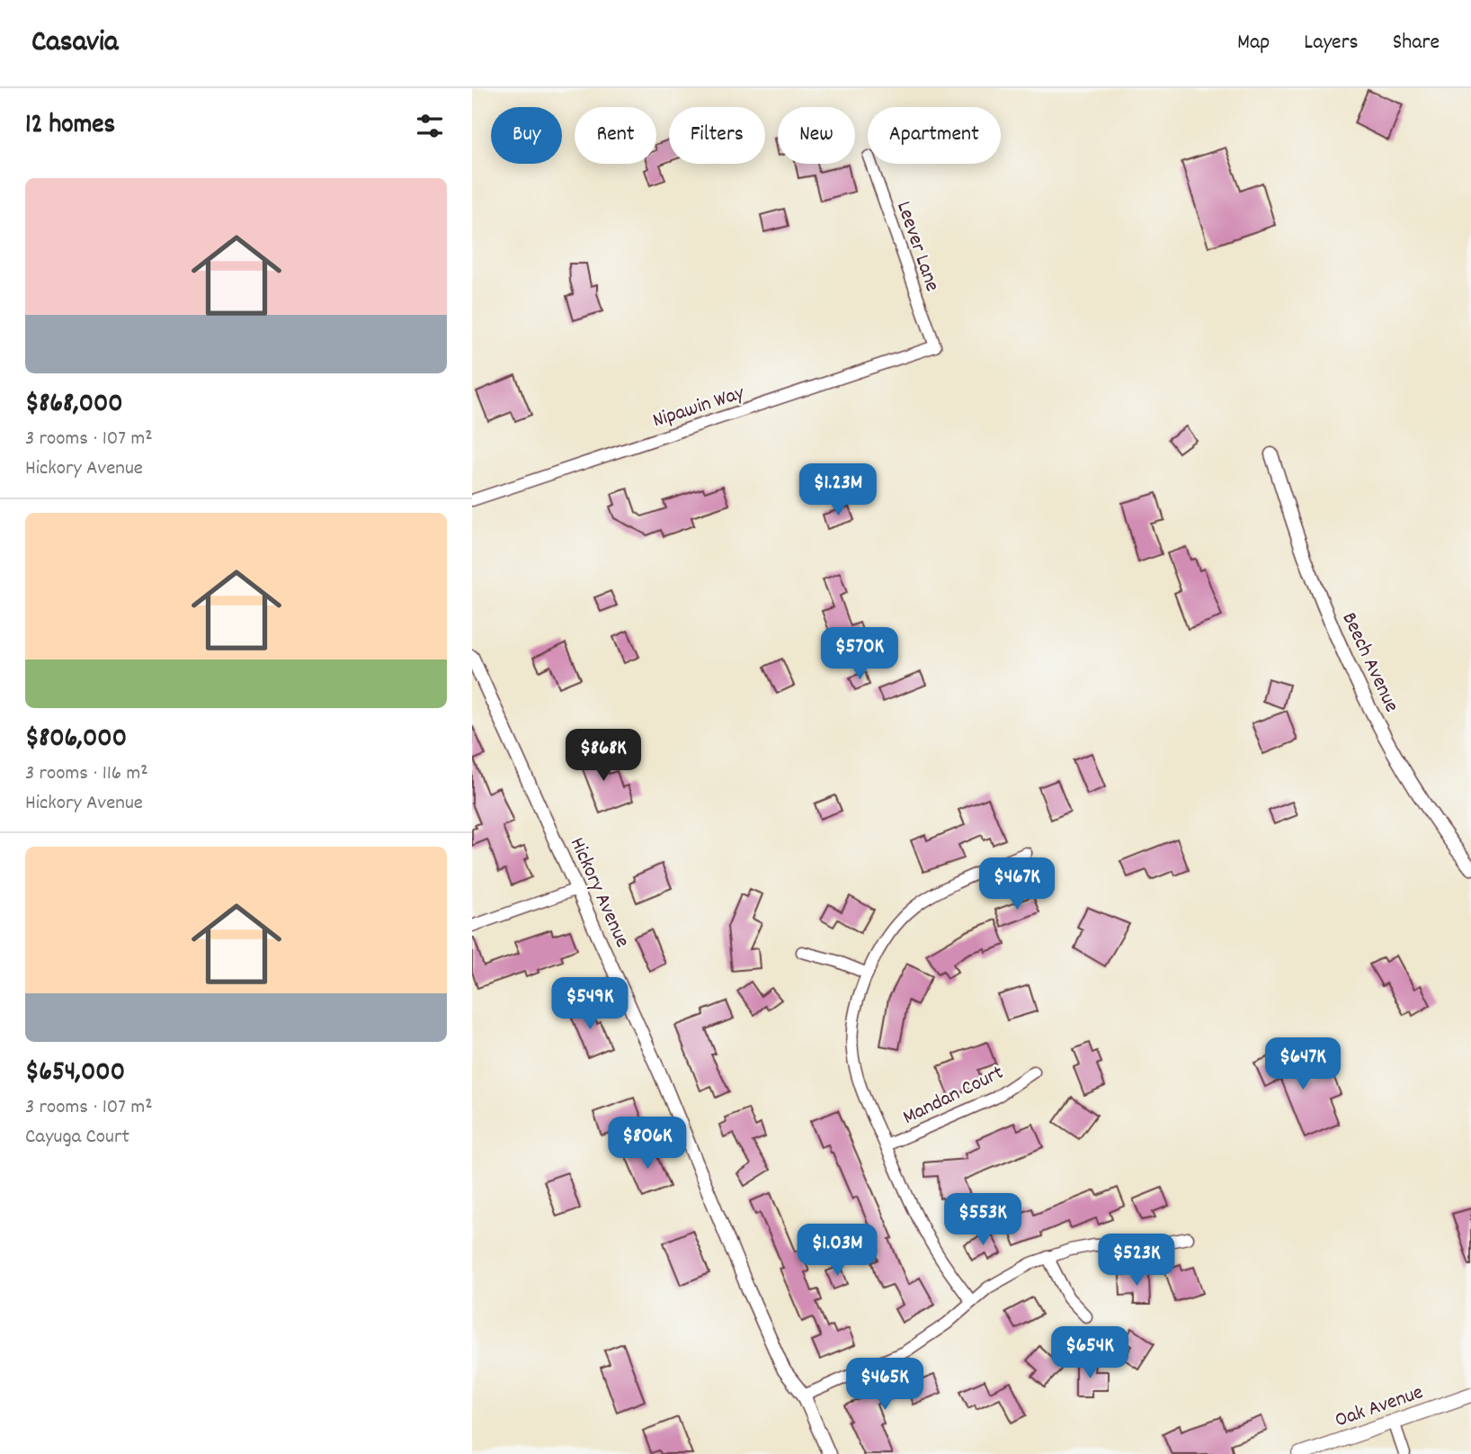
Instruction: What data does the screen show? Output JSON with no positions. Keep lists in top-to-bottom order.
{
  "streets": {
    "main road": ["Oak Avenue"],
    "street": [
      "Leever Lane",
      "Nipawin Way",
      "Beech Avenue",
      "Hickory Avenue",
      "Mandan Court"
    ]
  },
  "crossings": [
    ["Leever Lane", "Nipawin Way"]
  ],
  "page": {
    "header": "Casavia",
    "nav": ["Map", "Layers", "Share"],
    "heading": "12 homes",
    "chip": [
      "Buy",
      "Rent",
      "Filters",
      "New",
      "Apartment"
    ],
    "list": [
      {
        "name": "$868,000",
        "note": "3 rooms · 107 m² · Hickory Avenue"
      },
      {
        "name": "$806,000",
        "note": "3 rooms · 116 m² · Hickory Avenue"
      },
      {
        "name": "$654,000",
        "note": "3 rooms · 107 m² · Cayuga Court"
      }
    ],
    "price": [
      "$1.23M",
      "$570K",
      "$868K",
      "$467K",
      "$549K",
      "$647K",
      "$806K",
      "$553K",
      "$1.03M",
      "$523K",
      "$654K",
      "$465K"
    ]
  }
}
